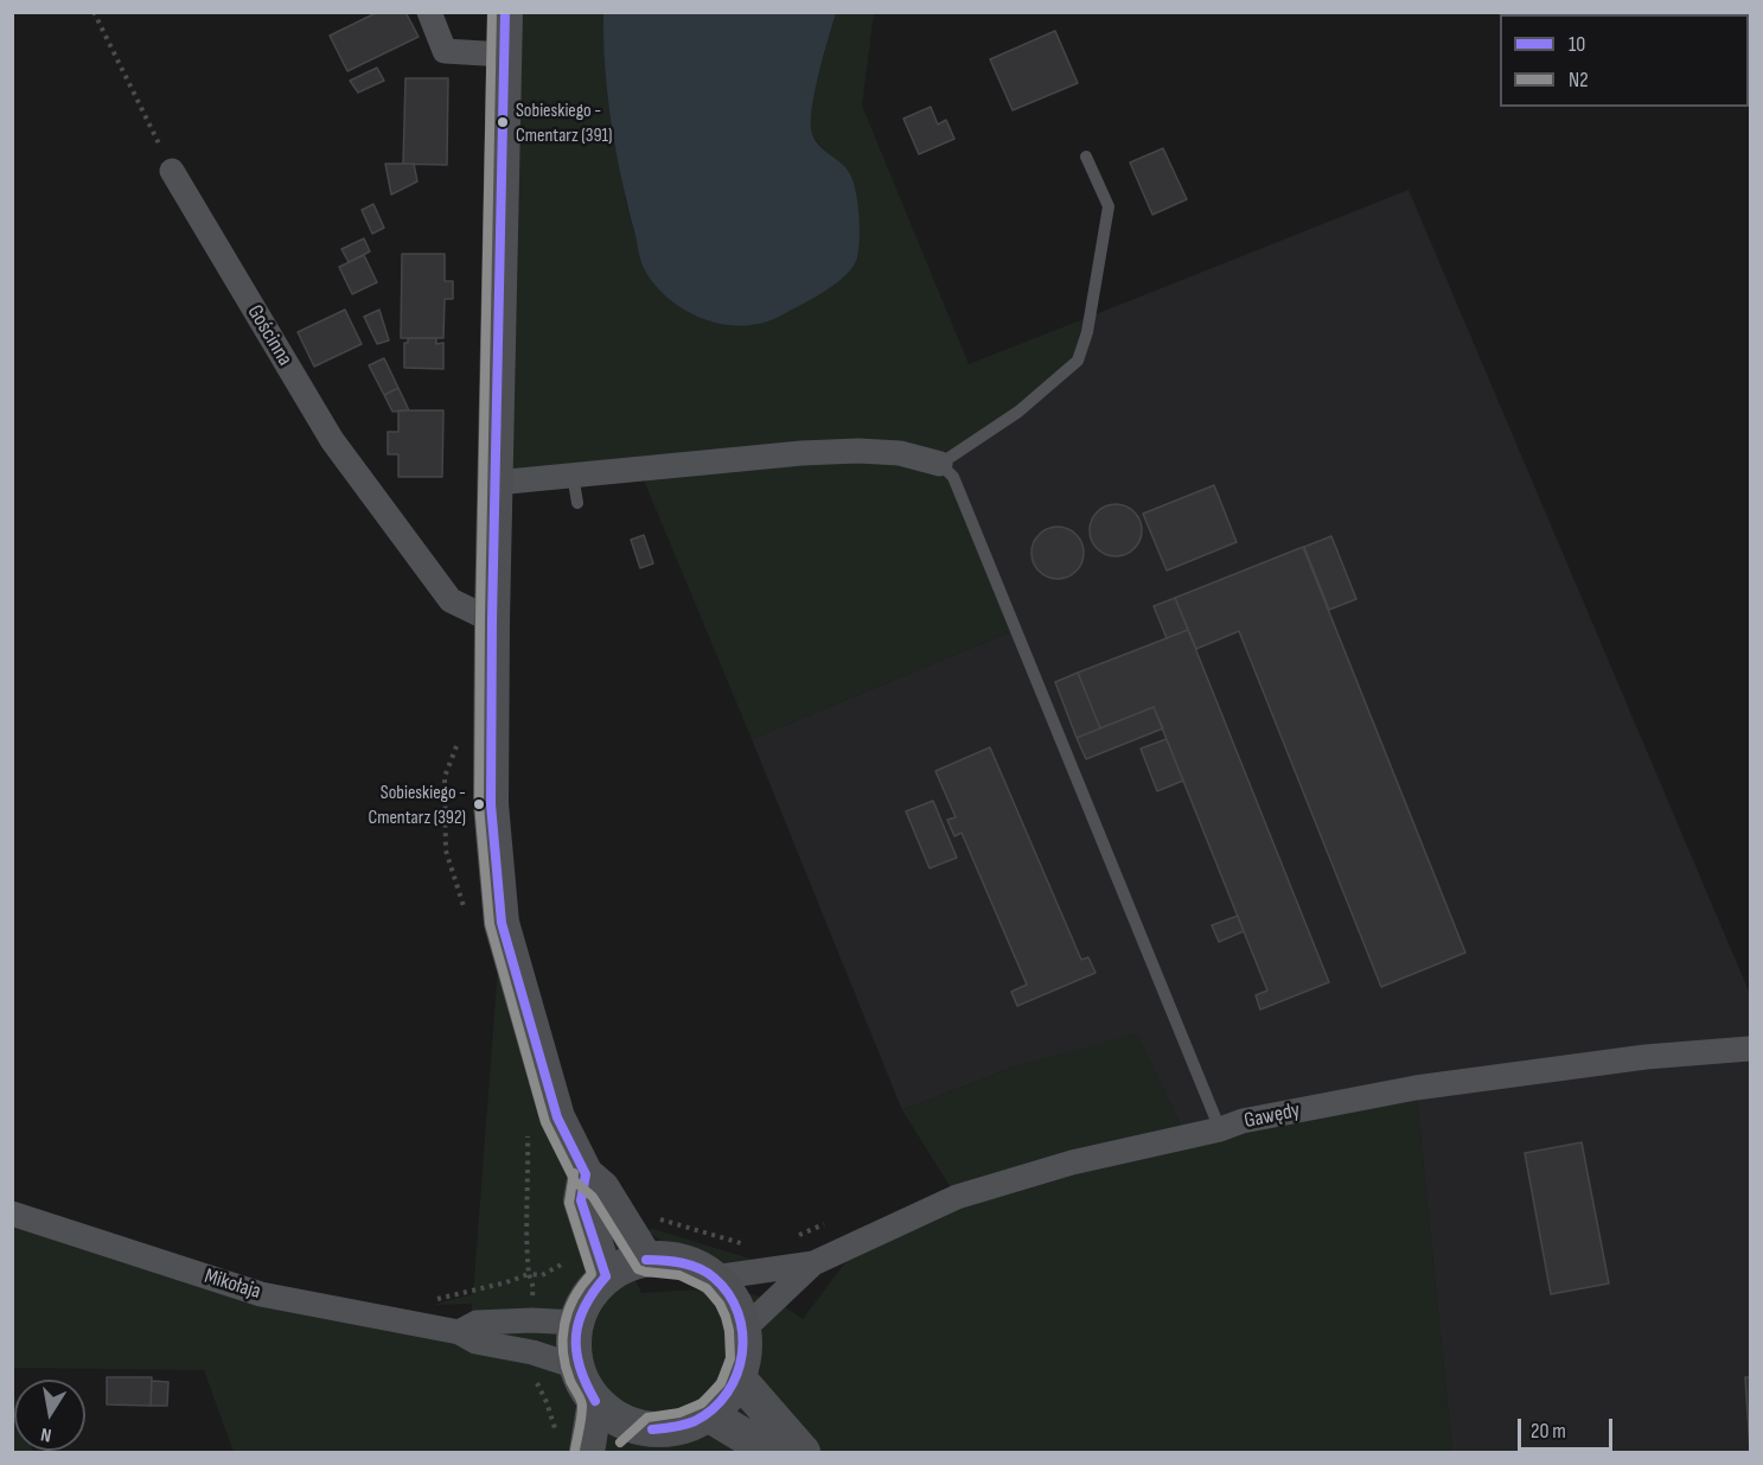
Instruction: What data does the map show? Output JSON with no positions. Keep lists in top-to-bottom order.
{
  "streets": {
    "street": ["Gościnna", "Gawędy", "Mikołaja"]
  },
  "crossings": [
    ["Gawędy", "Mikołaja"]
  ],
  "places": ["Sobieskiego - Cmentarz (391)", "Sobieskiego - Cmentarz (392)"],
  "lines": ["transit line 10", "transit line N2"],
  "legend": ["10", "N2"],
  "scale_bar": "20 m",
  "north": "bottom"
}
